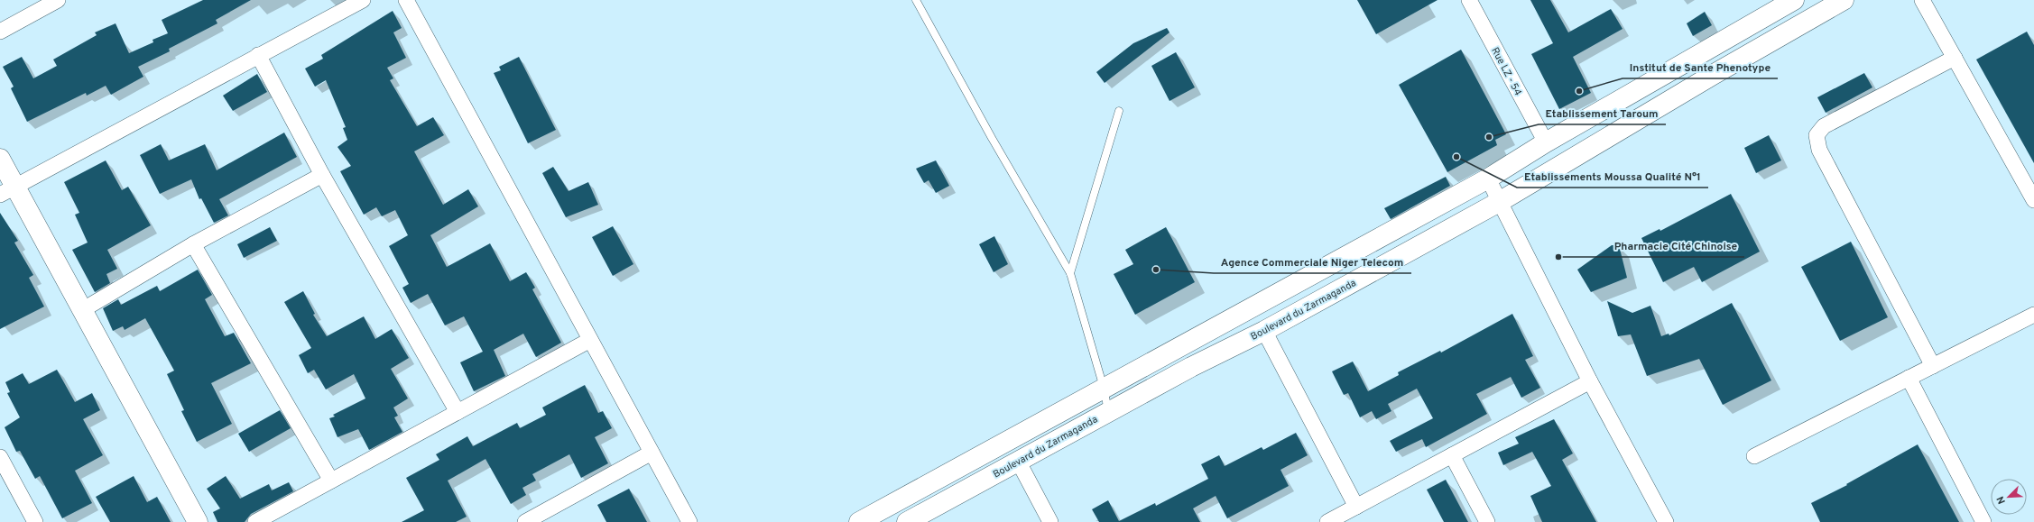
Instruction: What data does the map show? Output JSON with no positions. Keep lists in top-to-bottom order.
{
  "streets": {
    "main road": ["Boulevard du Zarmaganda"],
    "street": ["Rue LZ - 54"]
  },
  "places": [
    "Institut de Sante Phenotype",
    "Etablissement Taroum",
    "Etablissements Moussa Qualité N°1",
    "Pharmacie Cité Chinoise",
    "Agence Commerciale Niger Telecom"
  ],
  "north": "bottom left"
}
